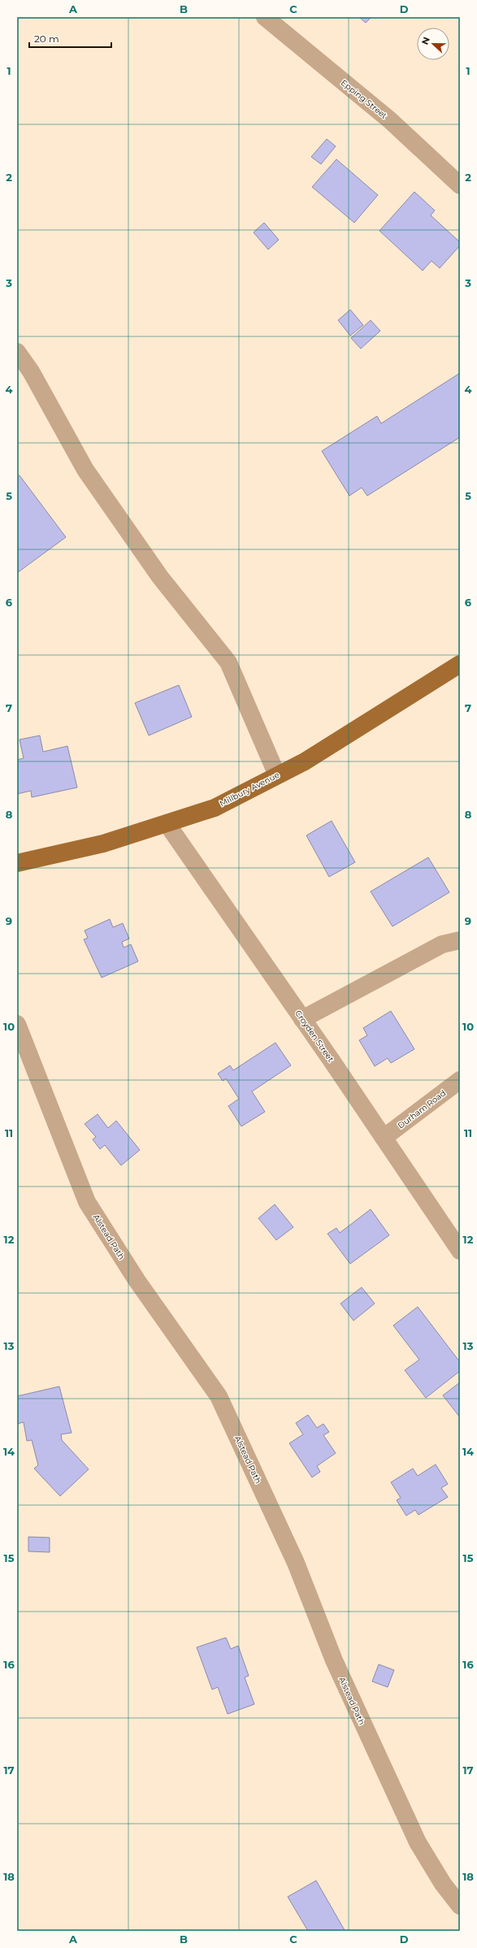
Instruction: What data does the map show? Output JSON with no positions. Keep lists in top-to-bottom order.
{
  "streets": {
    "main road": ["Millbury Avenue"],
    "street": [
      "Epping Street",
      "Croyden Street",
      "Durham Road",
      "Alstead Path"
    ]
  },
  "crossings": [
    ["Millbury Avenue", "Croyden Street"],
    ["Croyden Street", "Durham Road"]
  ],
  "scale_bar": "20 m",
  "north": "left",
  "grid": {
    "columns": [
      "A",
      "B",
      "C",
      "D"
    ],
    "rows": [
      "1",
      "2",
      "3",
      "4",
      "5",
      "6",
      "7",
      "8",
      "9",
      "10",
      "11",
      "12",
      "13",
      "14",
      "15",
      "16",
      "17",
      "18"
    ]
  }
}
